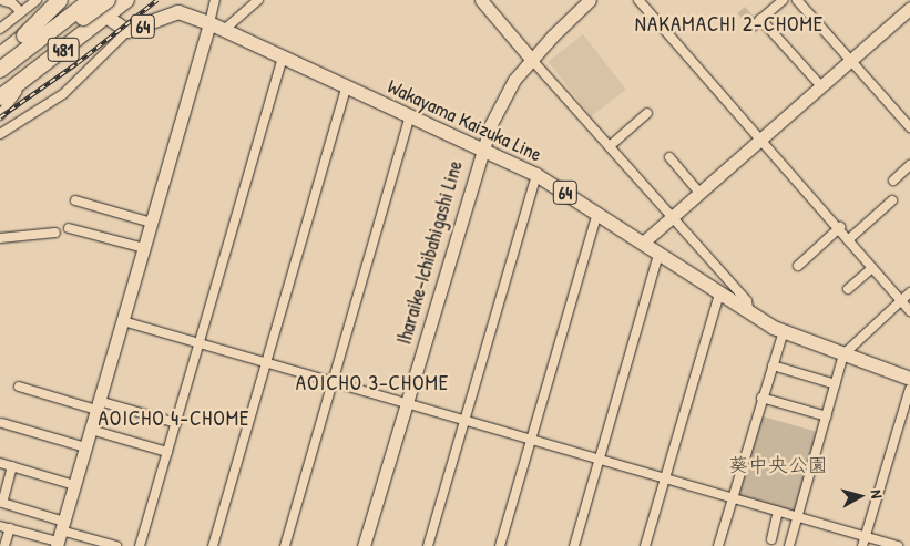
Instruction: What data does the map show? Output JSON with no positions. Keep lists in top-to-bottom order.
{
  "streets": {
    "highway": ["481"],
    "main road": ["64", "Wakayama Kaizuka Line"],
    "street": ["Iharaike-Ichibahigashi Line"]
  },
  "crossings": [
    ["64", "481"],
    ["64", "Wakayama Kaizuka Line"],
    ["Wakayama Kaizuka Line", "Iharaike-Ichibahigashi Line"]
  ],
  "districts": ["NAKAMACHI 2-CHOME", "AOICHO 3-CHOME", "AOICHO 4-CHOME"],
  "parks": ["葵中央公園"],
  "north": "right"
}
